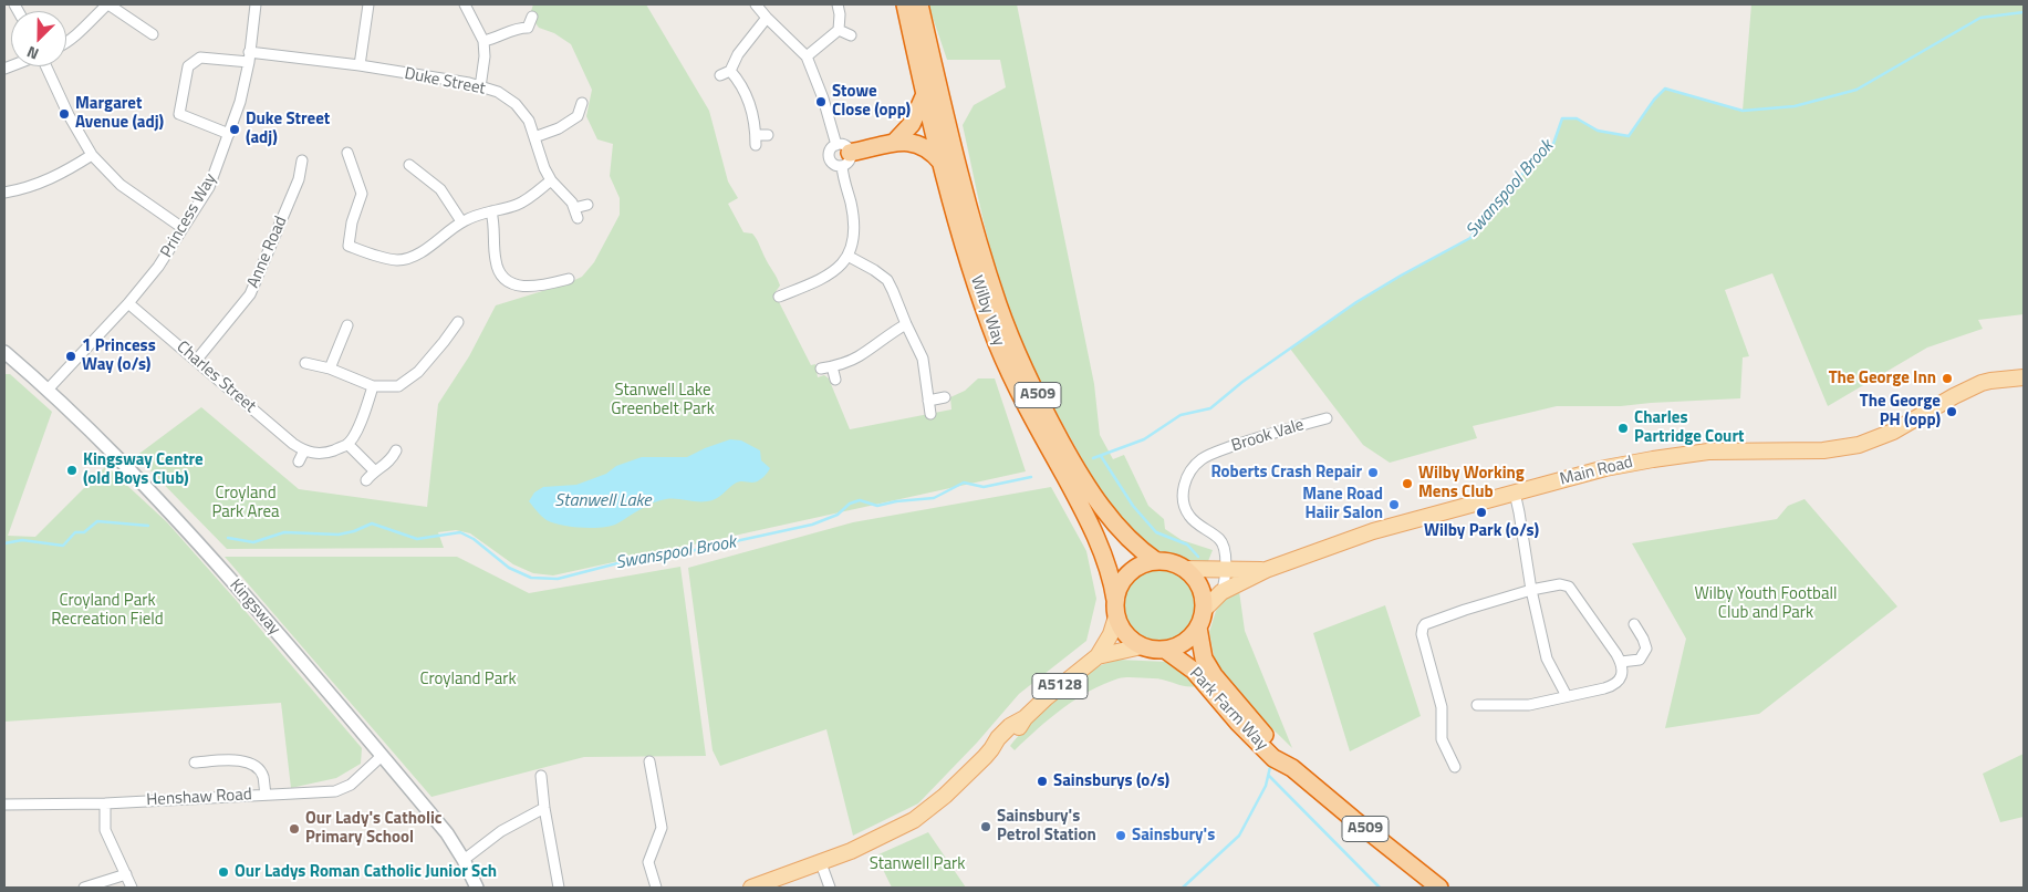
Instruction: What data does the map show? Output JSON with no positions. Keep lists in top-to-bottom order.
{
  "streets": {
    "highway": ["Wilby Way", "A509", "Park Farm Way"],
    "main road": ["Main Road", "A5128"],
    "street": [
      "Duke Street",
      "Princess Way",
      "Anne Road",
      "Charles Street",
      "Brook Vale",
      "Kingsway",
      "Henshaw Road"
    ]
  },
  "crossings": [
    ["Duke Street", "Princess Way"],
    ["Princess Way", "Charles Street"],
    ["Princess Way", "Kingsway"],
    ["Anne Road", "Charles Street"],
    ["Wilby Way", "Main Road"],
    ["Wilby Way", "A5128"],
    ["Wilby Way", "Park Farm Way"],
    ["Brook Vale", "Main Road"],
    ["Main Road", "A5128"],
    ["Main Road", "Park Farm Way"],
    ["Kingsway", "Henshaw Road"],
    ["A5128", "Park Farm Way"]
  ],
  "water": ["Swanspool Brook", "Stanwell Lake"],
  "parks": [
    "Stanwell Lake Greenbelt Park",
    "Croyland Park Area",
    "Wilby Youth Football Club and Park",
    "Croyland Park Recreation Field",
    "Croyland Park",
    "Stanwell Park"
  ],
  "places": [
    "Stowe Close (opp)",
    "Margaret Avenue (adj)",
    "Duke Street (adj)",
    "1 Princess Way (o/s)",
    "The George Inn",
    "The George PH (opp)",
    "Charles Partridge Court",
    "Kingsway Centre (old Boys Club)",
    "Roberts Crash Repair",
    "Wilby Working Mens Club",
    "Mane Road Haiir Salon",
    "Wilby Park (o/s)",
    "Sainsburys (o/s)",
    "Sainsbury's Petrol Station",
    "Our Lady's Catholic Primary School",
    "Sainsbury's",
    "Our Ladys Roman Catholic Junior Sch"
  ],
  "north": "bottom left"
}
